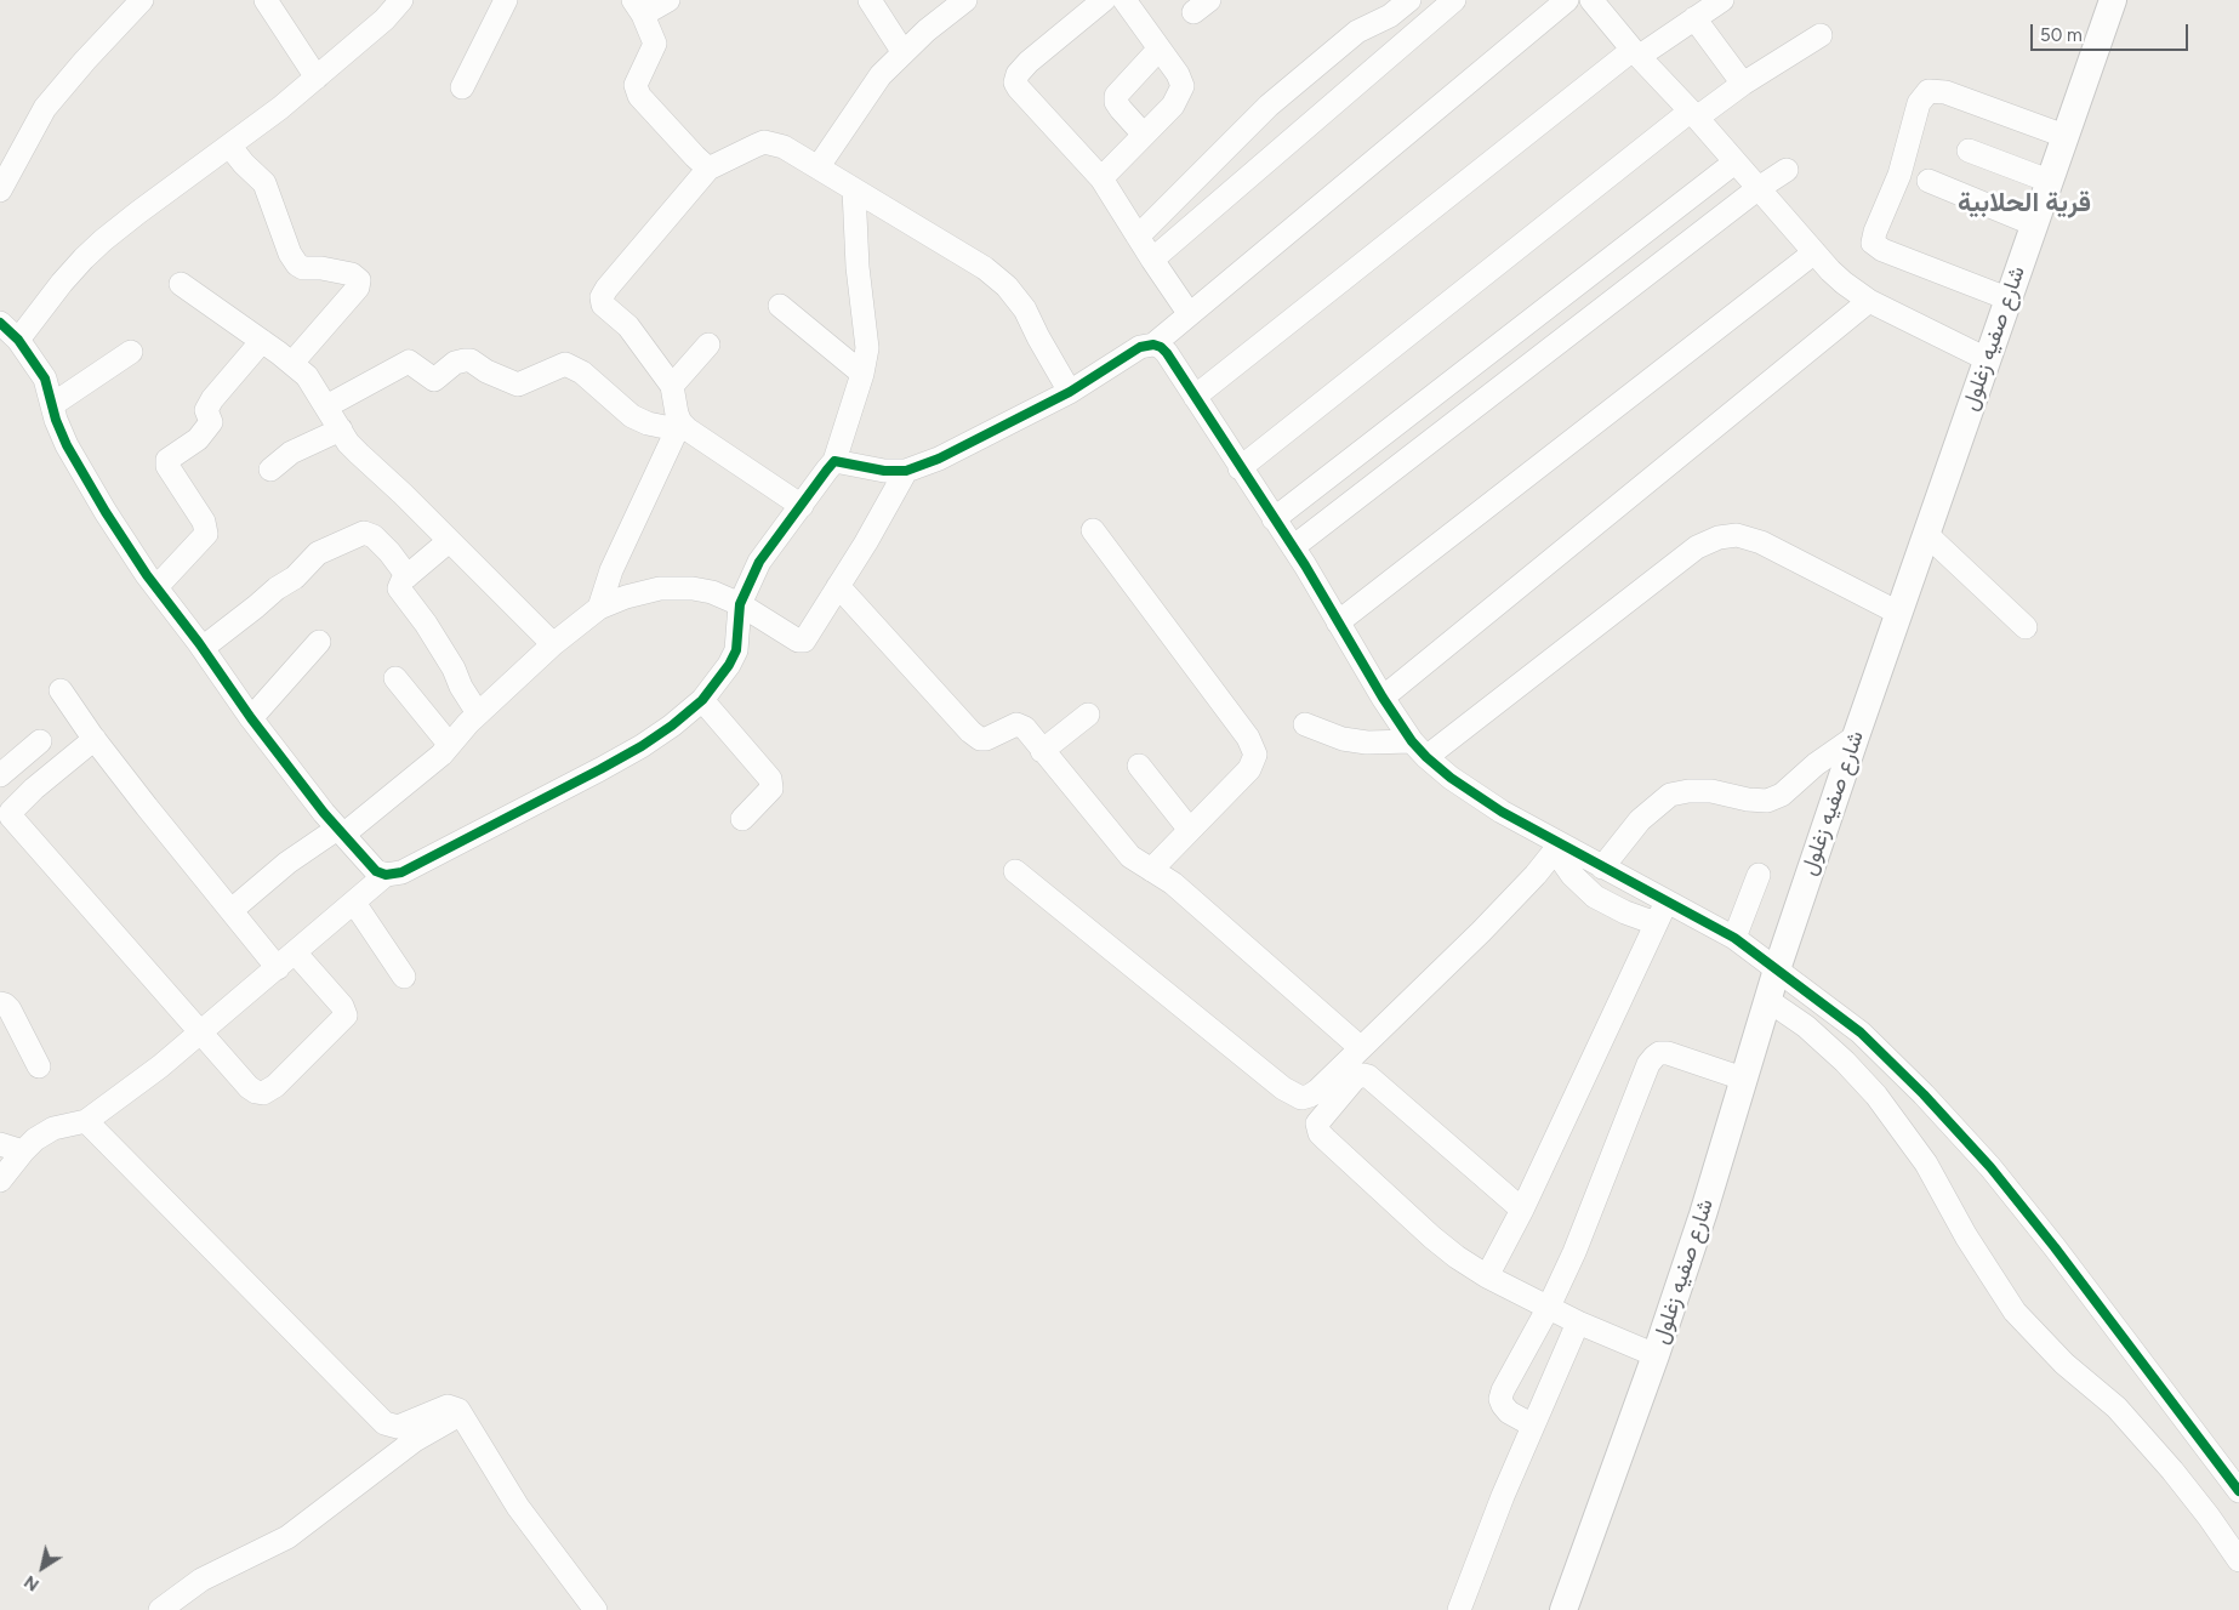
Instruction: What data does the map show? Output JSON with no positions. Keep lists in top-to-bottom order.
{
  "streets": {
    "street": ["شارع صفيه زغلول"]
  },
  "districts": ["قرية الحلابية"],
  "scale_bar": "50 m",
  "north": "bottom left"
}
